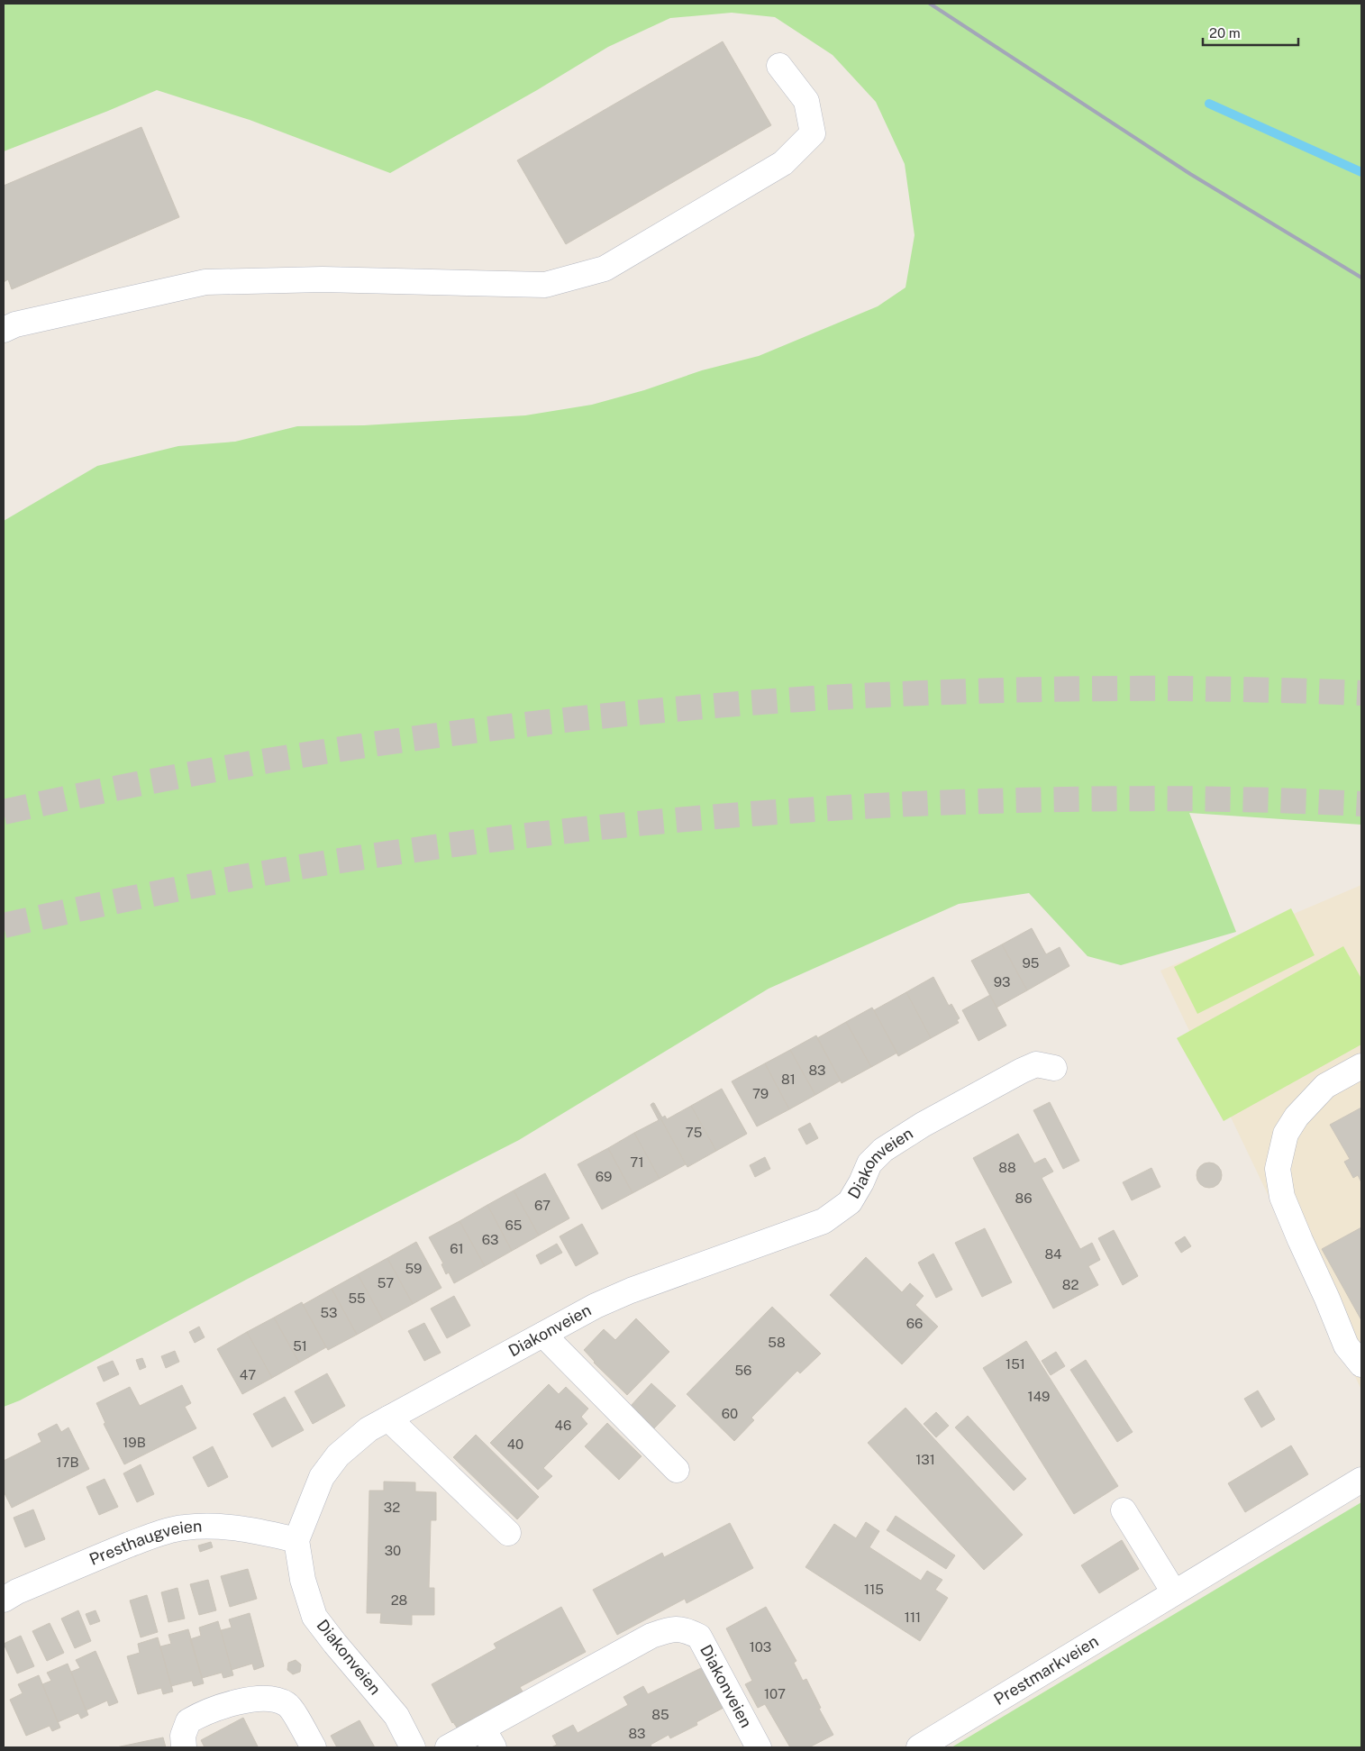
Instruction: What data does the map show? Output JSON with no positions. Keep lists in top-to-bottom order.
{
  "streets": {
    "street": ["Diakonveien", "Presthaugveien", "Prestmarkveien"]
  },
  "crossings": [
    ["Diakonveien", "Presthaugveien"]
  ],
  "house_numbers": [
    "95",
    "93",
    "83",
    "81",
    "79",
    "75",
    "71",
    "88",
    "69",
    "86",
    "67",
    "65",
    "63",
    "61",
    "84",
    "59",
    "57",
    "82",
    "55",
    "53",
    "66",
    "58",
    "51",
    "151",
    "56",
    "47",
    "149",
    "60",
    "46",
    "19B",
    "40",
    "131",
    "17B",
    "32",
    "30",
    "115",
    "28",
    "111",
    "103",
    "107",
    "85",
    "83"
  ],
  "scale_bar": "20 m"
}
